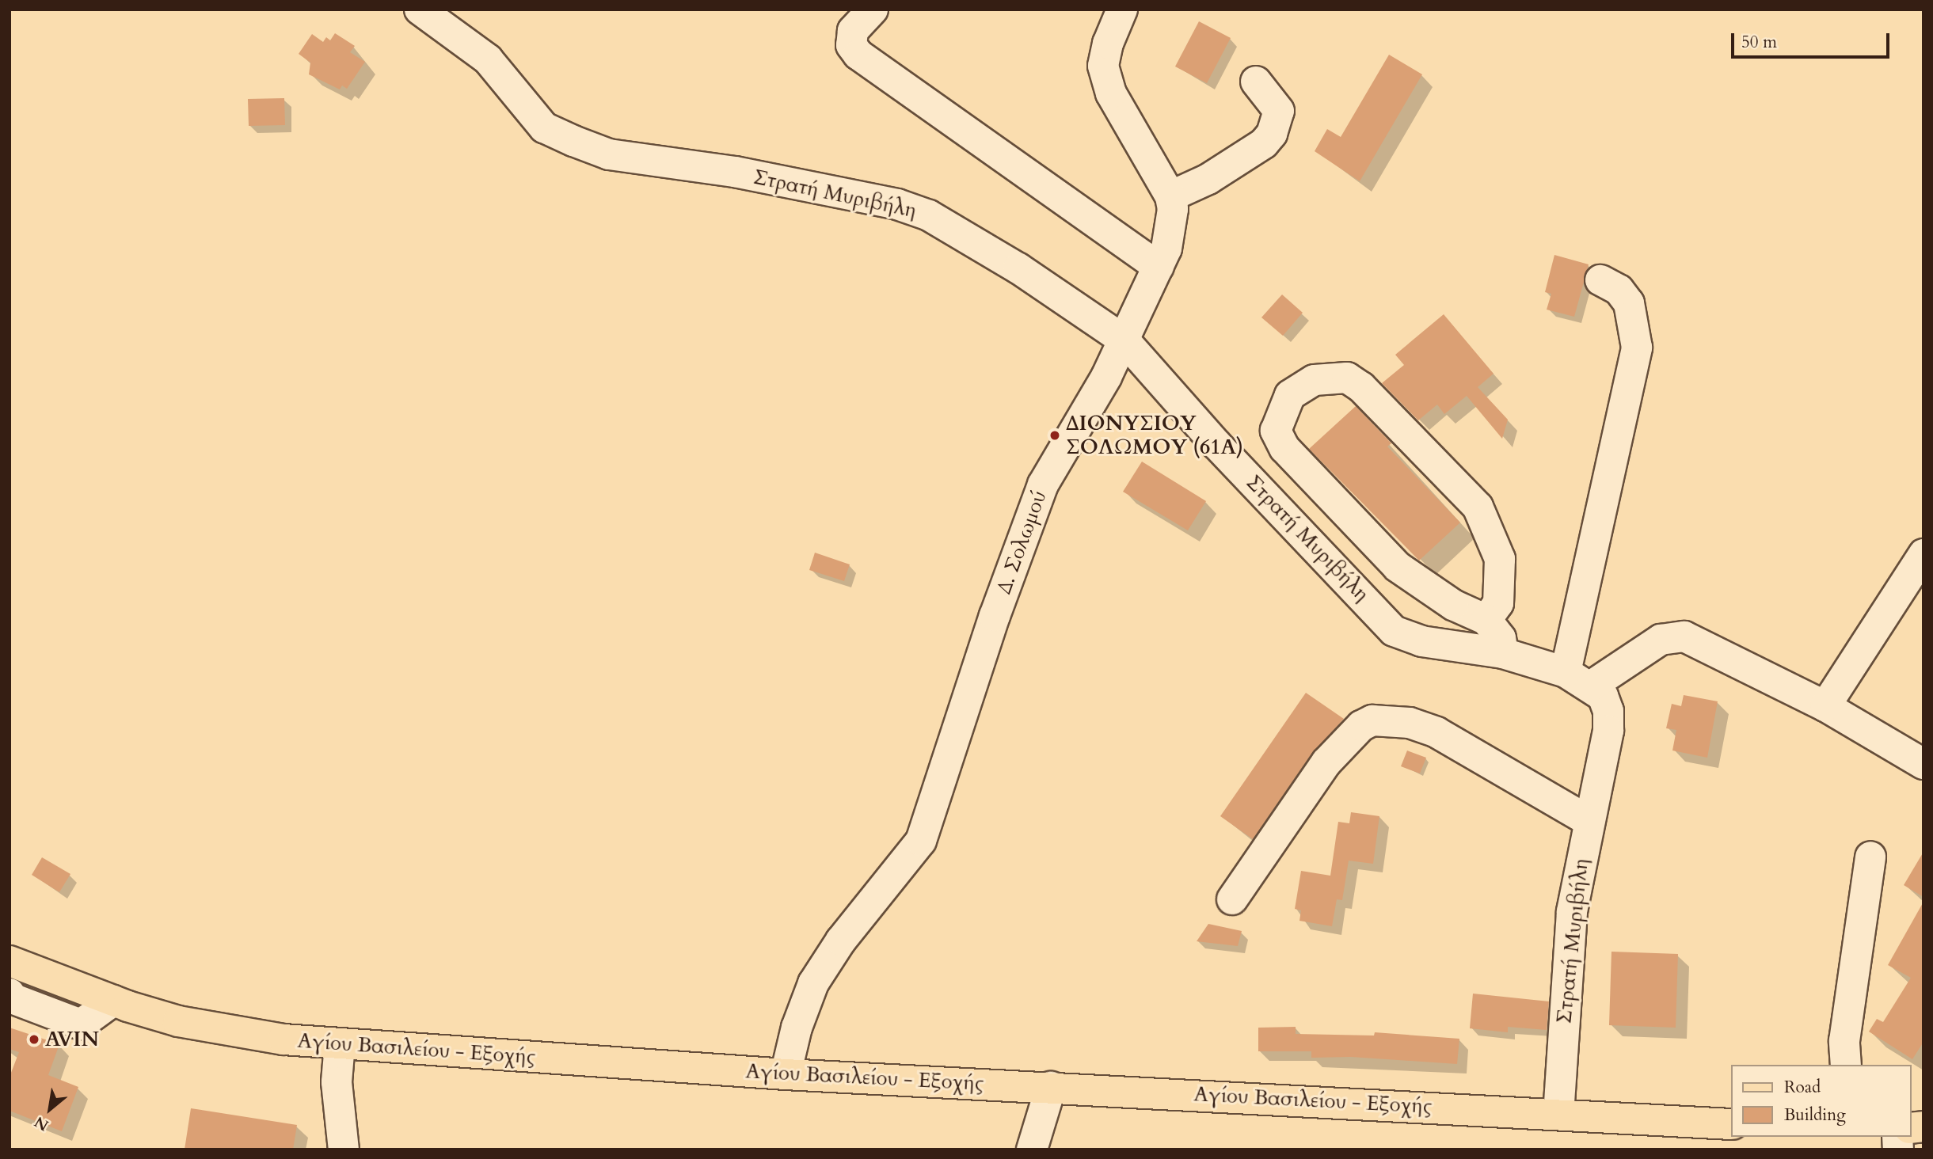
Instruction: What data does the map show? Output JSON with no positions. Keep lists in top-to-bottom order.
{
  "streets": {
    "main road": ["Αγίου Βασιλείου - Εξοχής"],
    "street": ["Στρατή Μυριβήλη", "Δ. Σολωμού"]
  },
  "crossings": [
    ["Στρατή Μυριβήλη", "Δ. Σολωμού"],
    ["Στρατή Μυριβήλη", "Αγίου Βασιλείου - Εξοχής"],
    ["Δ. Σολωμού", "Αγίου Βασιλείου - Εξοχής"]
  ],
  "places": ["ΔΙΟΝΥΣΙΟΥ ΣΟΛΩΜΟΥ (61Α)", "AVIN"],
  "legend": ["Road", "Building"],
  "scale_bar": "50 m",
  "north": "bottom left"
}
